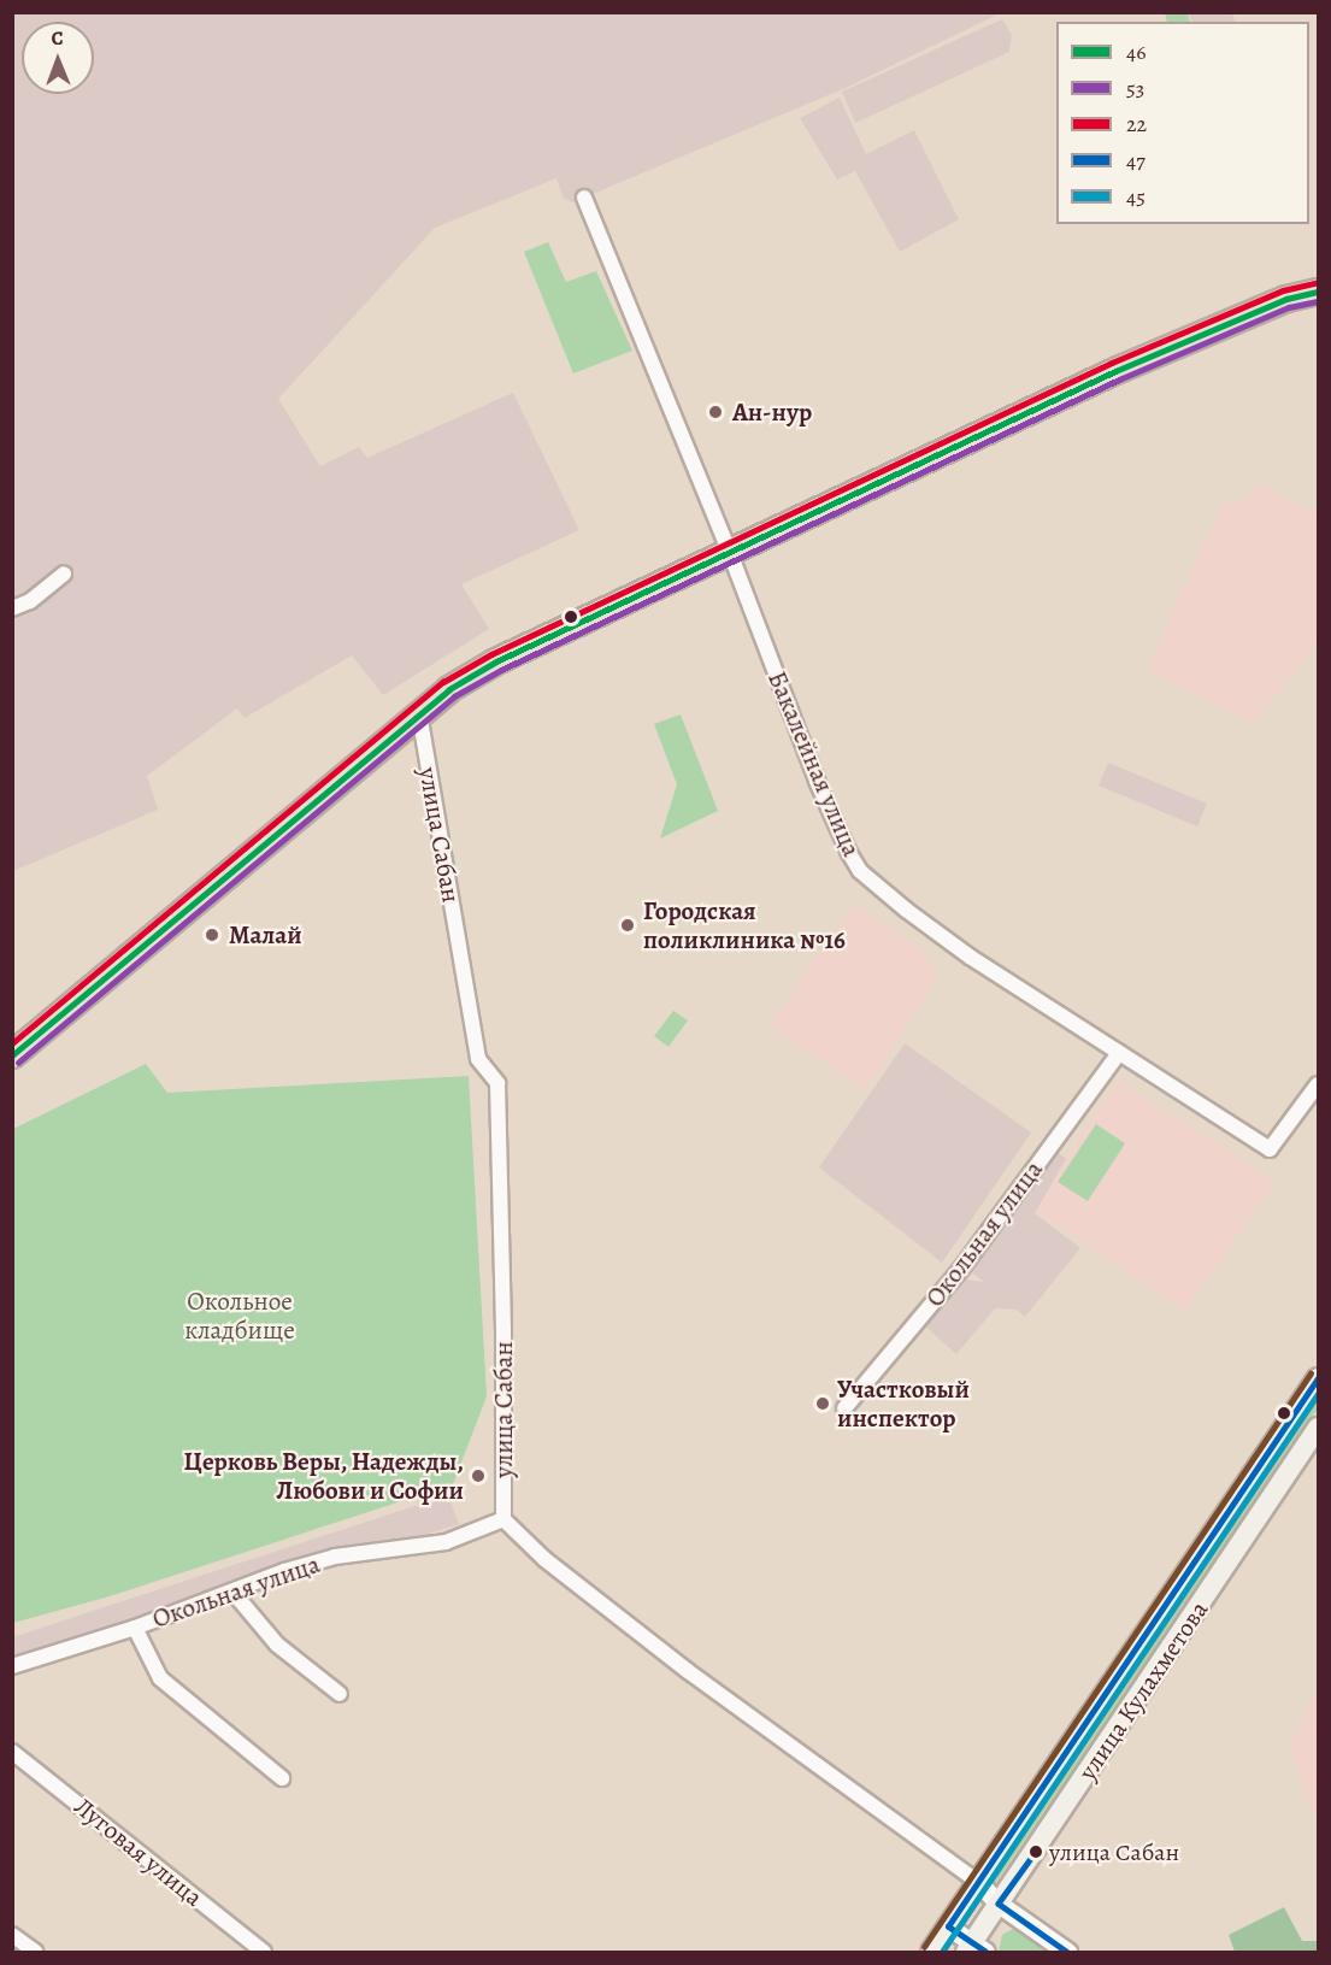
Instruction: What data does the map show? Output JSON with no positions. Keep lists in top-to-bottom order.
{
  "streets": {
    "main road": ["улица Кулахметова"],
    "street": [
      "Бакалейная улица",
      "улица Сабан",
      "Окольная улица",
      "Луговая улица"
    ]
  },
  "crossings": [
    ["Бакалейная улица", "Окольная улица"],
    ["улица Сабан", "Окольная улица"]
  ],
  "parks": ["Окольное кладбище"],
  "places": [
    "Ан-нур",
    "Городская поликлиника №16",
    "Малай",
    "Участковый инспектор",
    "Церковь Веры, Надежды, Любови и Софии",
    "улица Сабан"
  ],
  "lines": [
    "transit line 22",
    "transit line 46",
    "transit line 53",
    "transit line 47",
    "transit line 45"
  ],
  "legend": [
    "46",
    "53",
    "22",
    "47",
    "45"
  ],
  "north": "top"
}
